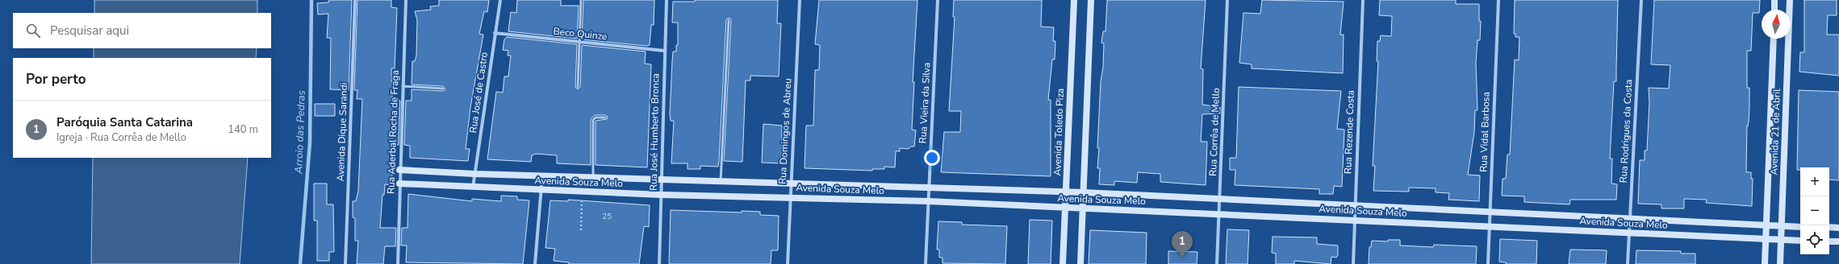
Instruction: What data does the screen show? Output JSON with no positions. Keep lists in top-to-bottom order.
{
  "streets": {
    "street": [
      "Beco Quinze",
      "Rua José de Castro",
      "Rua Vieira da Silva",
      "Rua Domingos de Abreu",
      "Rua Rodrigues da Costa",
      "Avenida Dique Sarandi",
      "Rua Aderbal Rocha de Fraga",
      "Rua José Humberto Bronca",
      "Avenida Toledo Piza",
      "Rua Corrêa de Mello",
      "Rua Rezende Costa",
      "Rua Vidal Barbosa",
      "Avenida 21 de Abril",
      "Avenida Souza Melo"
    ]
  },
  "crossings": [
    ["Beco Quinze", "Rua José de Castro"],
    ["Beco Quinze", "Rua José Humberto Bronca"],
    ["Rua José de Castro", "Avenida Souza Melo"],
    ["Rua Vieira da Silva", "Avenida Souza Melo"],
    ["Rua Domingos de Abreu", "Avenida Souza Melo"],
    ["Rua Rodrigues da Costa", "Avenida Souza Melo"],
    ["Rua Aderbal Rocha de Fraga", "Avenida Souza Melo"],
    ["Rua José Humberto Bronca", "Avenida Souza Melo"],
    ["Avenida Toledo Piza", "Avenida Souza Melo"],
    ["Rua Corrêa de Mello", "Avenida Souza Melo"],
    ["Rua Rezende Costa", "Avenida Souza Melo"],
    ["Rua Vidal Barbosa", "Avenida Souza Melo"],
    ["Avenida 21 de Abril", "Avenida Souza Melo"]
  ],
  "water": ["Arroio das Pedras"],
  "house_numbers": ["25"],
  "north": "top",
  "page": {
    "search": "Pesquisar aqui",
    "heading": "Por perto",
    "list": [
      {
        "mark": "1",
        "name": "Paróquia Santa Catarina",
        "note": "Igreja · Rua Corrêa de Mello",
        "value": "140 m"
      }
    ],
    "map_buttons": ["+", "−"],
    "pins": "1"
  }
}
